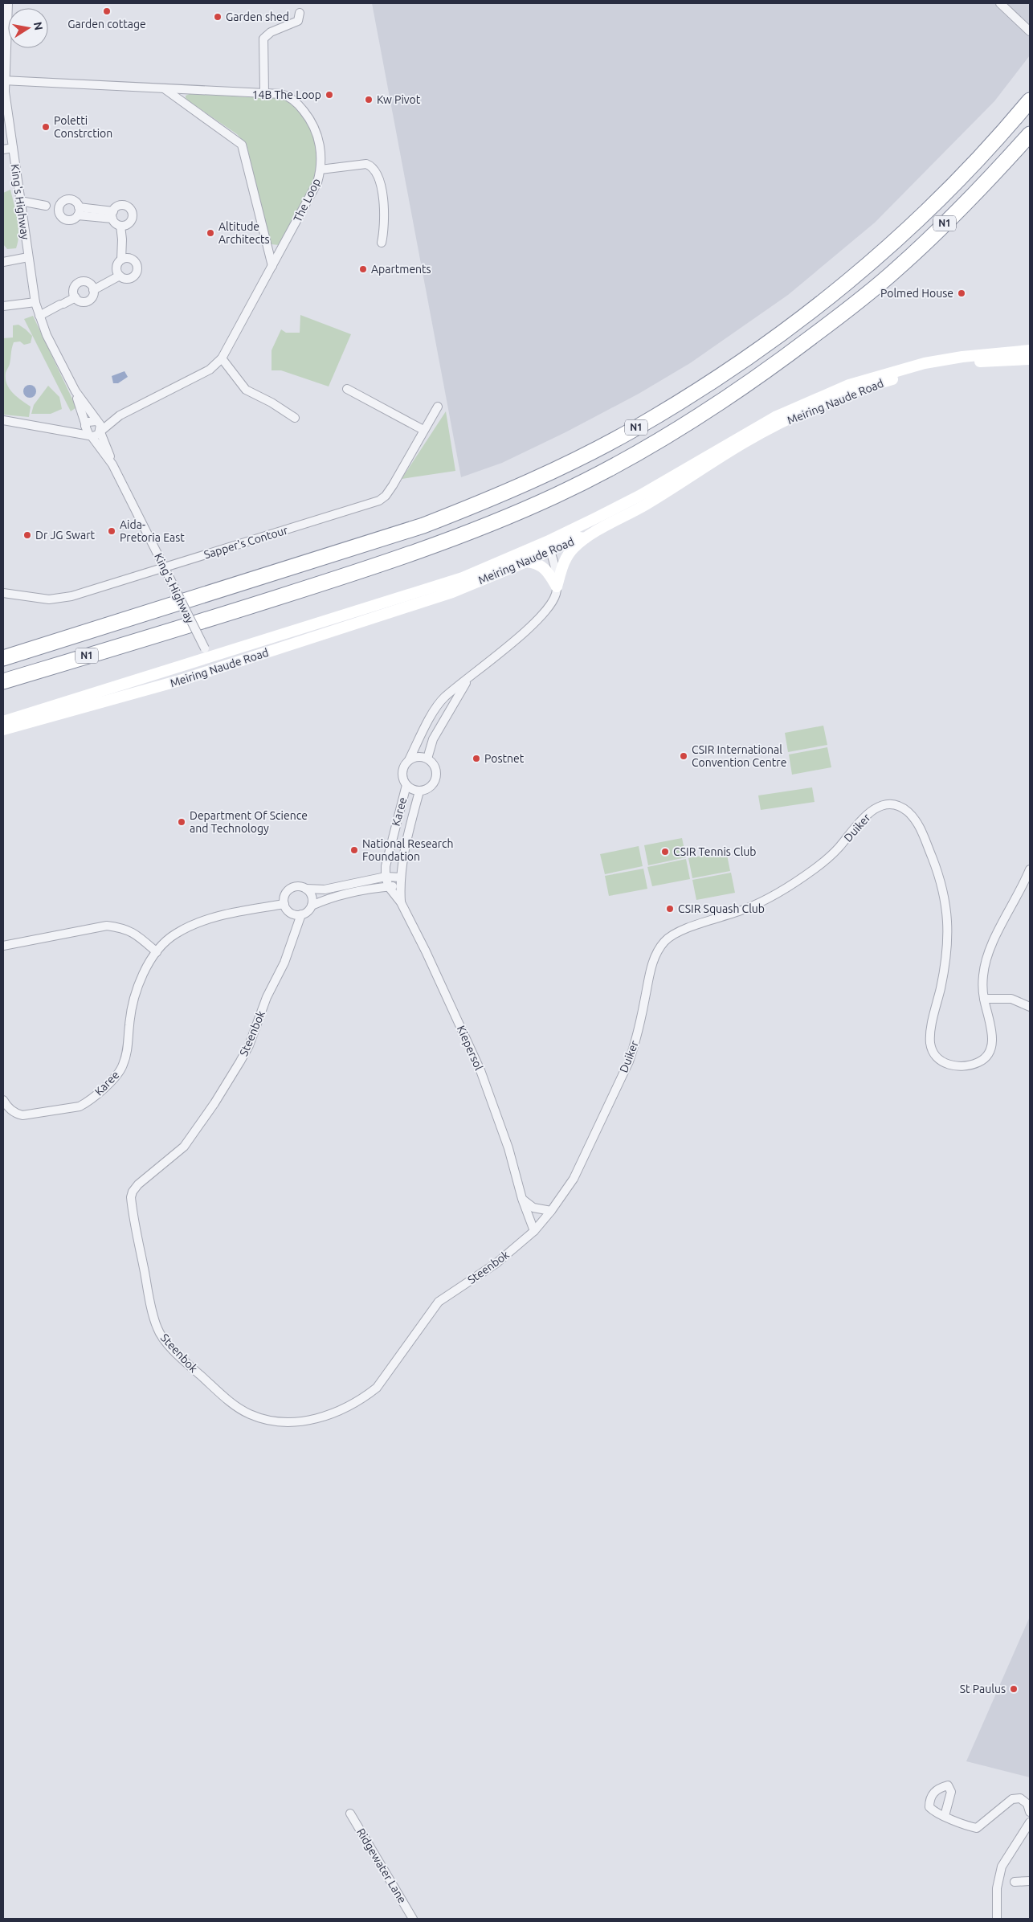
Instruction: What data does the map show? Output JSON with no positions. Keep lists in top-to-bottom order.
{
  "streets": {
    "highway": ["N1"],
    "street": [
      "The Loop",
      "King's Highway",
      "Meiring Naude Road",
      "Sapper's Contour",
      "Karee",
      "Duiker",
      "Steenbok",
      "Kiepersol",
      "Ridgewater Lane"
    ]
  },
  "crossings": [
    ["The Loop", "King's Highway"],
    ["King's Highway", "Meiring Naude Road"],
    ["King's Highway", "Sapper's Contour"],
    ["Karee", "Kiepersol"],
    ["Duiker", "Steenbok"],
    ["Duiker", "Kiepersol"],
    ["Steenbok", "Kiepersol"]
  ],
  "places": [
    "Garden cottage",
    "Garden shed",
    "14B The Loop",
    "Kw Pivot",
    "Poletti Constrction",
    "Altitude Architects",
    "Apartments",
    "Polmed House",
    "Aida- Pretoria East",
    "Dr JG Swart",
    "CSIR International Convention Centre",
    "Postnet",
    "Department Of Science and Technology",
    "National Research Foundation",
    "CSIR Tennis Club",
    "CSIR Squash Club",
    "St Paulus"
  ],
  "north": "right"
}
